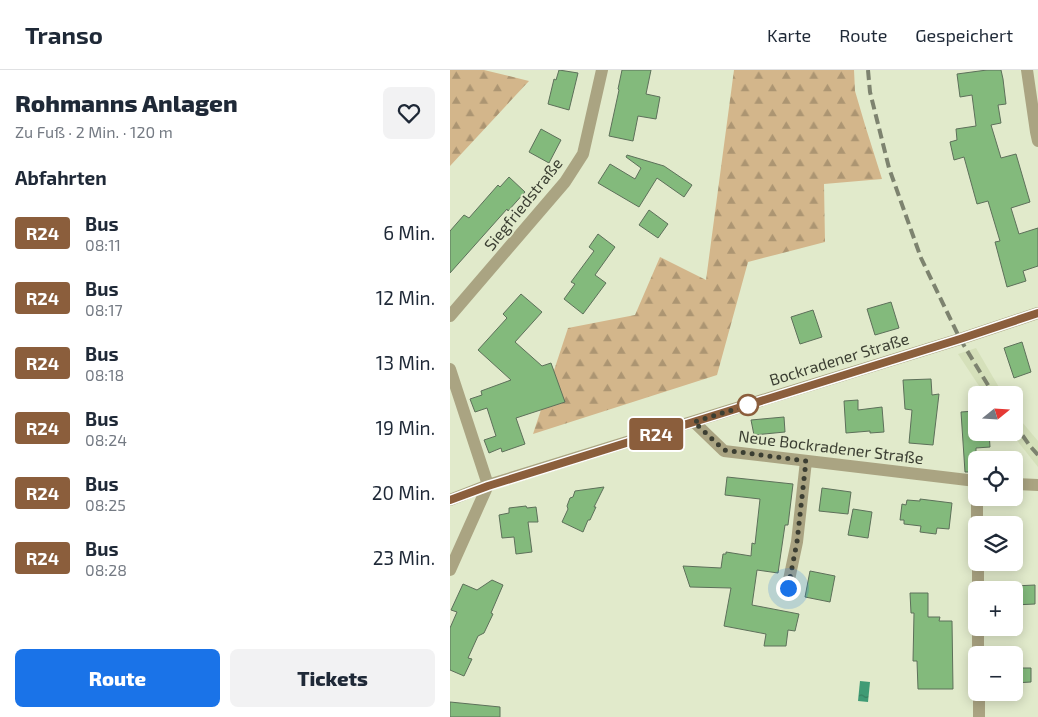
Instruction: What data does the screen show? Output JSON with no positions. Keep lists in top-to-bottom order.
{
  "streets": {
    "street": ["Siegfriedstraße", "Bockradener Straße", "Neue Bockradener Straße"]
  },
  "crossings": [
    ["Bockradener Straße", "Neue Bockradener Straße"]
  ],
  "lines": ["bus line R24"],
  "north": "right",
  "page": {
    "header": "Transo",
    "nav": ["Karte", "Route", "Gespeichert"],
    "heading": [
      ["Rohmanns Anlagen", "Zu Fuß · 2 Min. · 120 m"],
      "Abfahrten"
    ],
    "on_map": "R24",
    "list": [
      {
        "mark": "R24",
        "name": "Bus",
        "note": "08:11",
        "value": "6 Min."
      },
      {
        "mark": "R24",
        "name": "Bus",
        "note": "08:17",
        "value": "12 Min."
      },
      {
        "mark": "R24",
        "name": "Bus",
        "note": "08:18",
        "value": "13 Min."
      },
      {
        "mark": "R24",
        "name": "Bus",
        "note": "08:24",
        "value": "19 Min."
      },
      {
        "mark": "R24",
        "name": "Bus",
        "note": "08:25",
        "value": "20 Min."
      },
      {
        "mark": "R24",
        "name": "Bus",
        "note": "08:28",
        "value": "23 Min."
      }
    ],
    "map_buttons": ["+", "−"],
    "buttons": ["Route", "Tickets"]
  }
}
